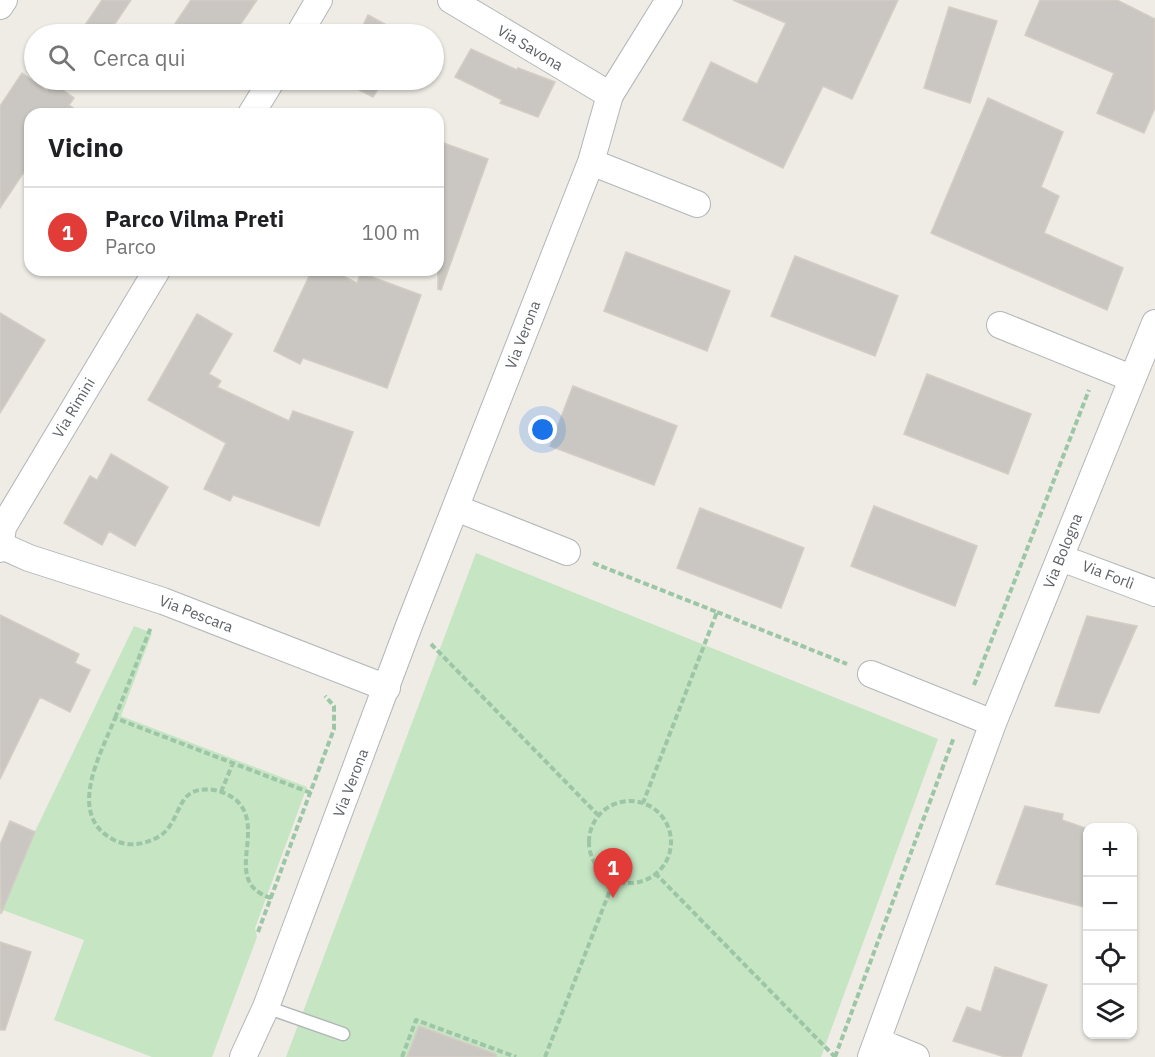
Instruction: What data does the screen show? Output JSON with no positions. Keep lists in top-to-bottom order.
{
  "streets": {
    "street": [
      "Via Savona",
      "Via Verona",
      "Via Rimini",
      "Via Bologna",
      "Via Forlì",
      "Via Pescara"
    ]
  },
  "crossings": [
    ["Via Savona", "Via Verona"],
    ["Via Verona", "Via Pescara"],
    ["Via Rimini", "Via Pescara"],
    ["Via Bologna", "Via Forlì"]
  ],
  "page": {
    "search": "Cerca qui",
    "heading": "Vicino",
    "list": [
      {
        "mark": "1",
        "name": "Parco Vilma Preti",
        "note": "Parco",
        "value": "100 m"
      }
    ],
    "map_buttons": ["+", "−"],
    "pins": "1"
  }
}
